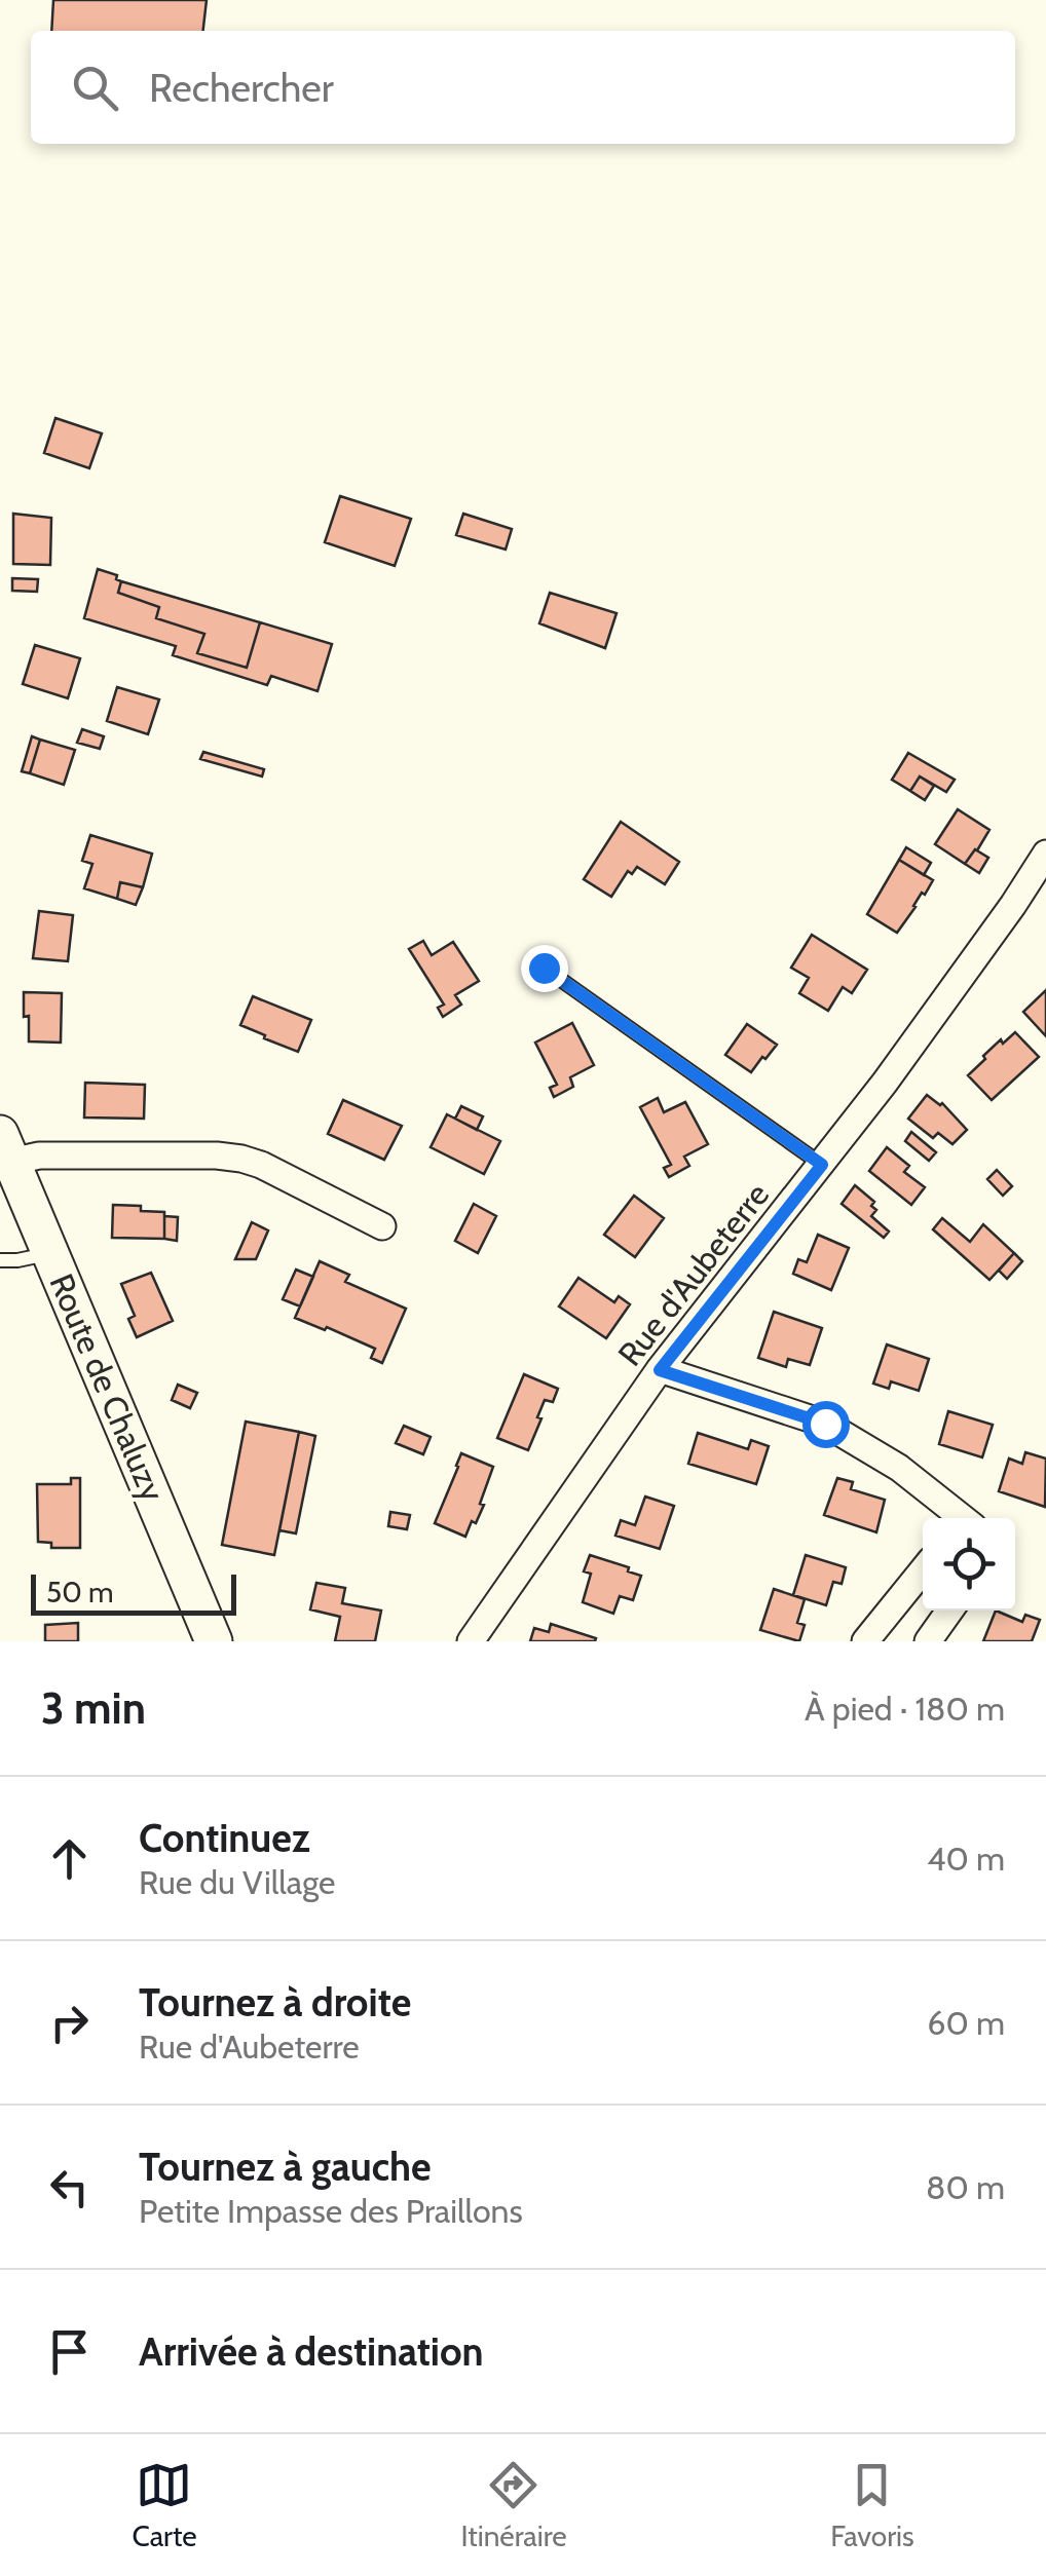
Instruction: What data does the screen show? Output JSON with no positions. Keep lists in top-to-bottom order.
{
  "streets": {
    "street": ["Rue d'Aubeterre", "Route de Chaluzy"]
  },
  "scale_bar": "50 m",
  "page": {
    "search": "Rechercher",
    "scale": "50 m",
    "heading": ["3 min", "À pied · 180 m"],
    "list": [
      ["Continuez", "Rue du Village", "40 m"],
      ["Tournez à droite", "Rue d'Aubeterre", "60 m"],
      ["Tournez à gauche", "Petite Impasse des Praillons", "80 m"],
      "Arrivée à destination"
    ],
    "nav": ["Carte", "Itinéraire", "Favoris"]
  }
}
